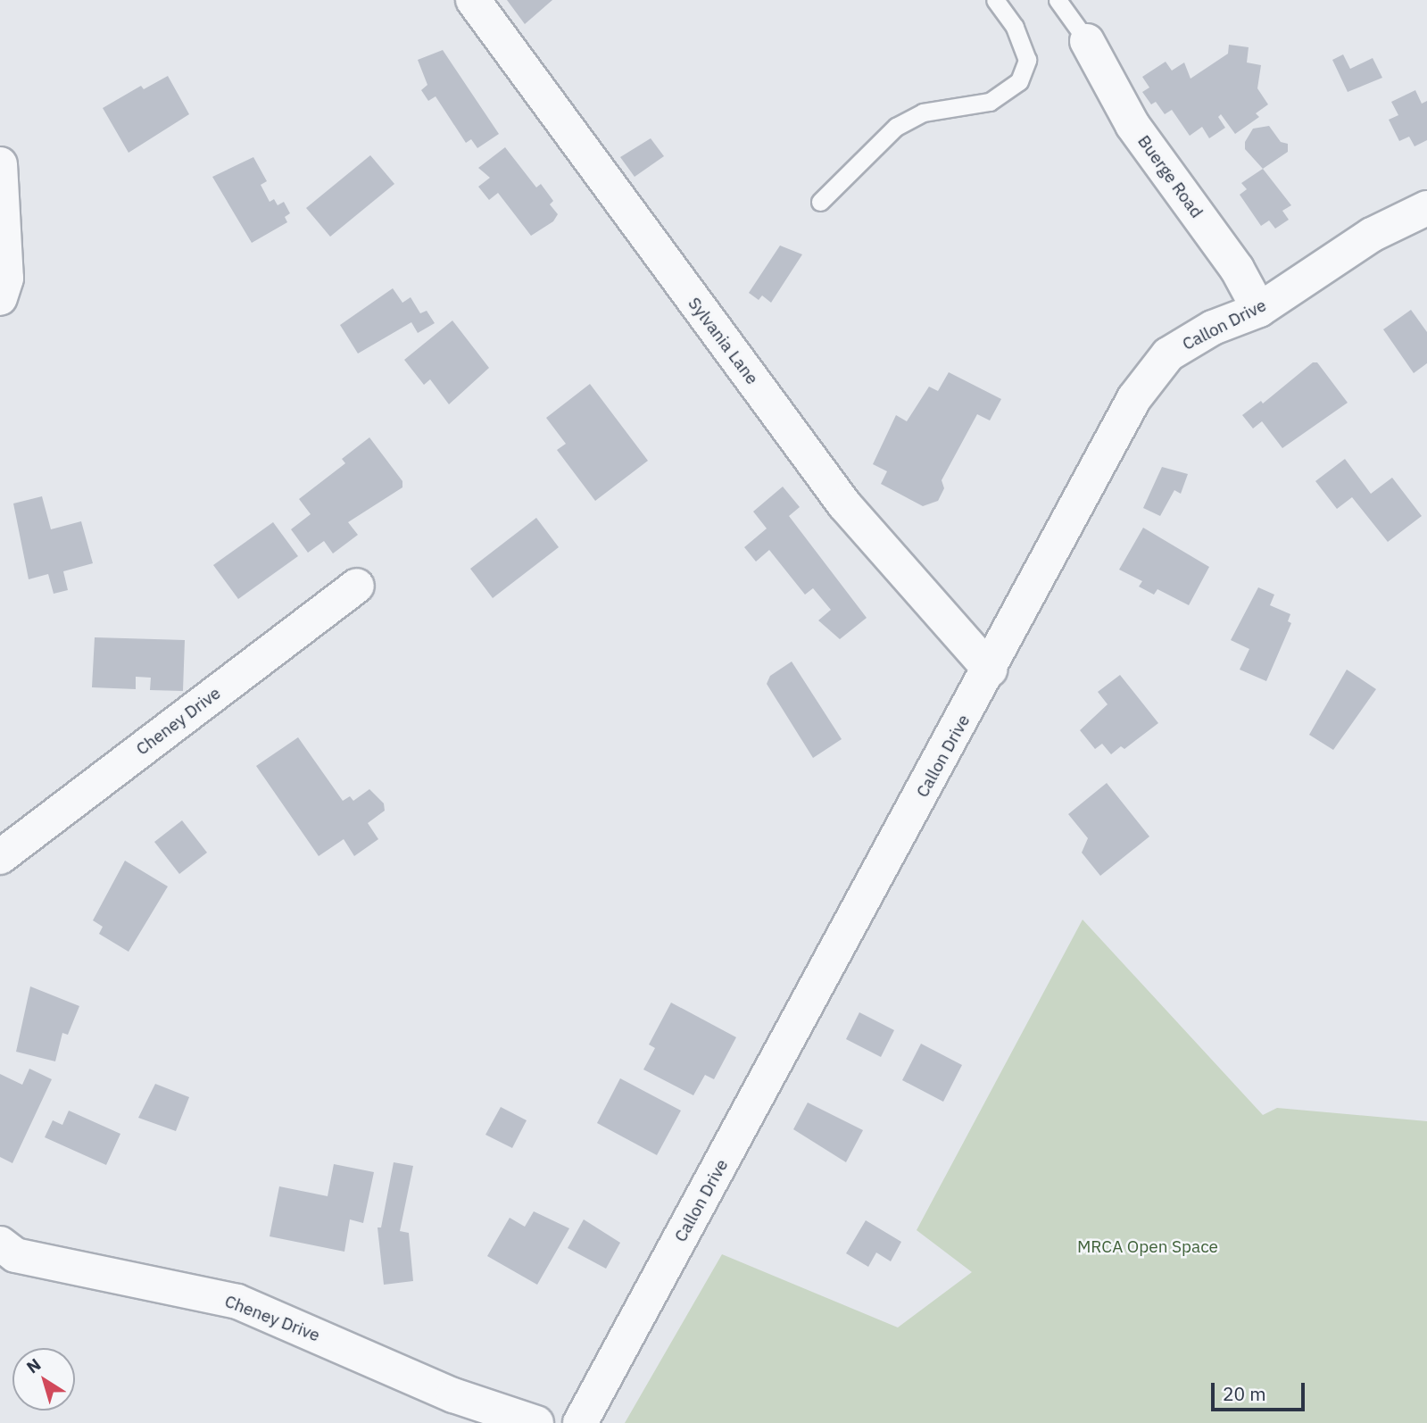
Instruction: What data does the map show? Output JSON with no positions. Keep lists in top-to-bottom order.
{
  "streets": {
    "street": [
      "Buerge Road",
      "Callon Drive",
      "Sylvania Lane",
      "Cheney Drive"
    ]
  },
  "crossings": [
    ["Buerge Road", "Callon Drive"],
    ["Callon Drive", "Sylvania Lane"]
  ],
  "parks": ["MRCA Open Space"],
  "scale_bar": "20 m",
  "north": "top left"
}
